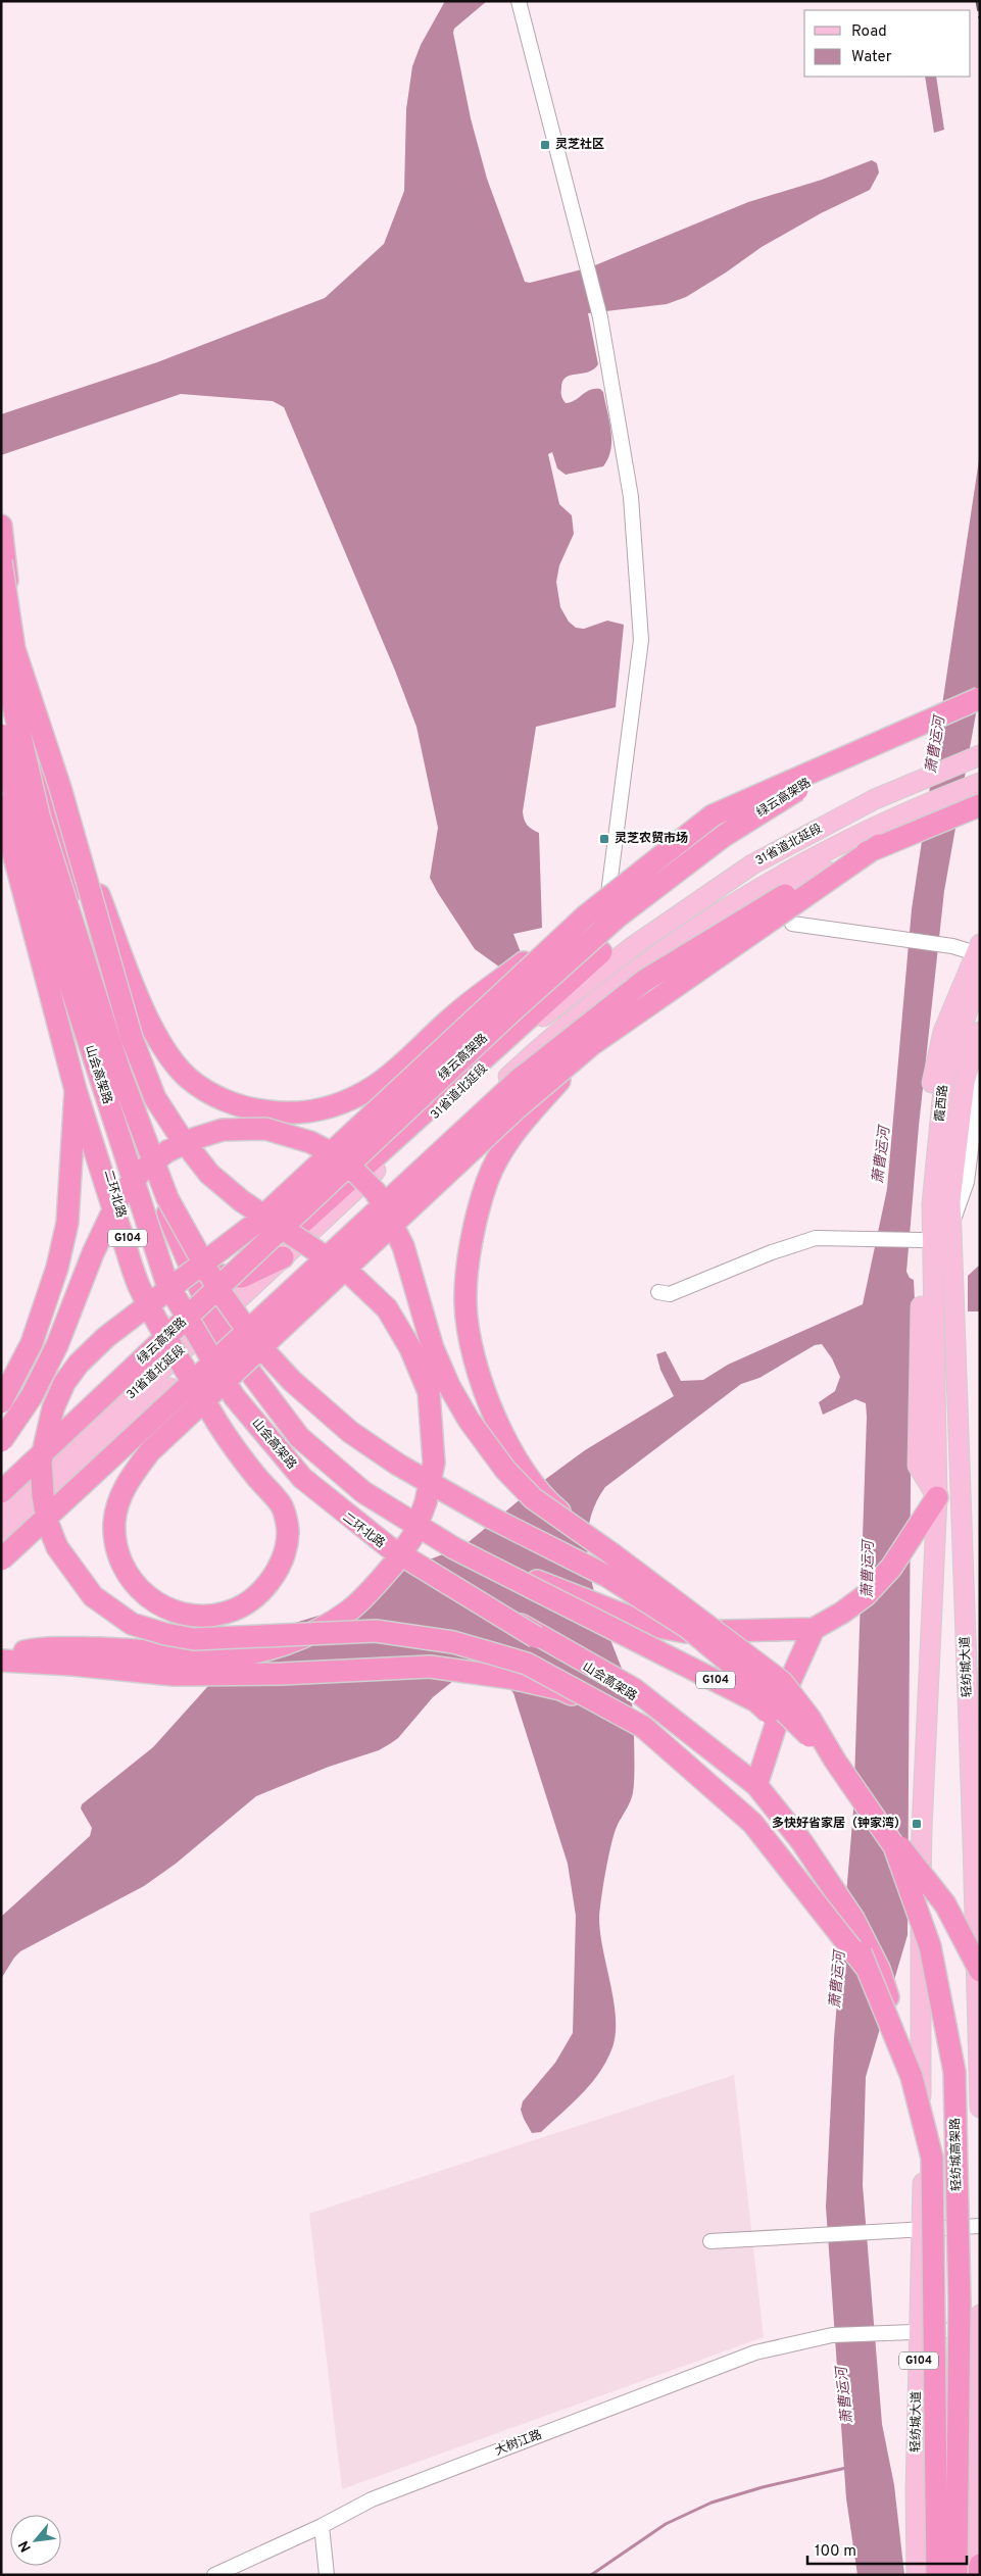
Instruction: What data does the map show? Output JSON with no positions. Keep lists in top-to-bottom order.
{
  "streets": {
    "highway": [
      "绿云高架路",
      "山会高架路",
      "二环北路",
      "G104",
      "轻纺城高架路"
    ],
    "main road": ["31省道北延段", "霞西路", "轻纺城大道"],
    "street": ["大树江路"]
  },
  "crossings": [
    ["31省道北延段", "二环北路"],
    ["31省道北延段", "G104"],
    ["山会高架路", "轻纺城高架路"],
    ["二环北路", "G104"],
    ["G104", "轻纺城大道"],
    ["G104", "轻纺城高架路"],
    ["轻纺城大道", "大树江路"]
  ],
  "water": ["萧曹运河"],
  "places": {
    "transit": ["灵芝社区", "灵芝农贸市场", "多快好省家居（钟家湾）"]
  },
  "legend": ["Road", "Water"],
  "scale_bar": "100 m",
  "north": "bottom left"
}
